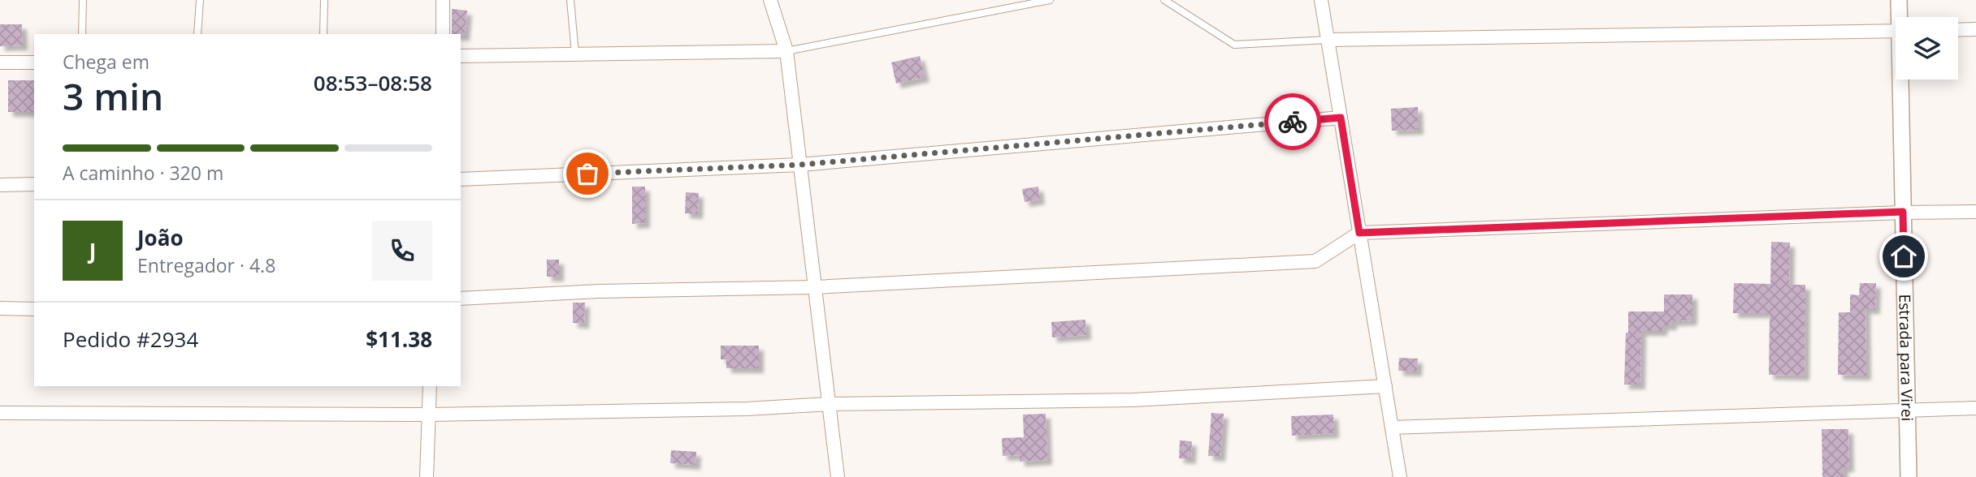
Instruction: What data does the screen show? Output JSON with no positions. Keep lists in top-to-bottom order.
{
  "streets": {
    "street": ["Estrada para Virei"]
  },
  "page": {
    "heading": ["3 min", "Chega em", "08:53–08:58"],
    "panel": [
      "João",
      "Entregador · 4.8",
      "Pedido #2934",
      "$11.38"
    ],
    "bar": "A caminho · 320 m",
    "round": "J"
  }
}
